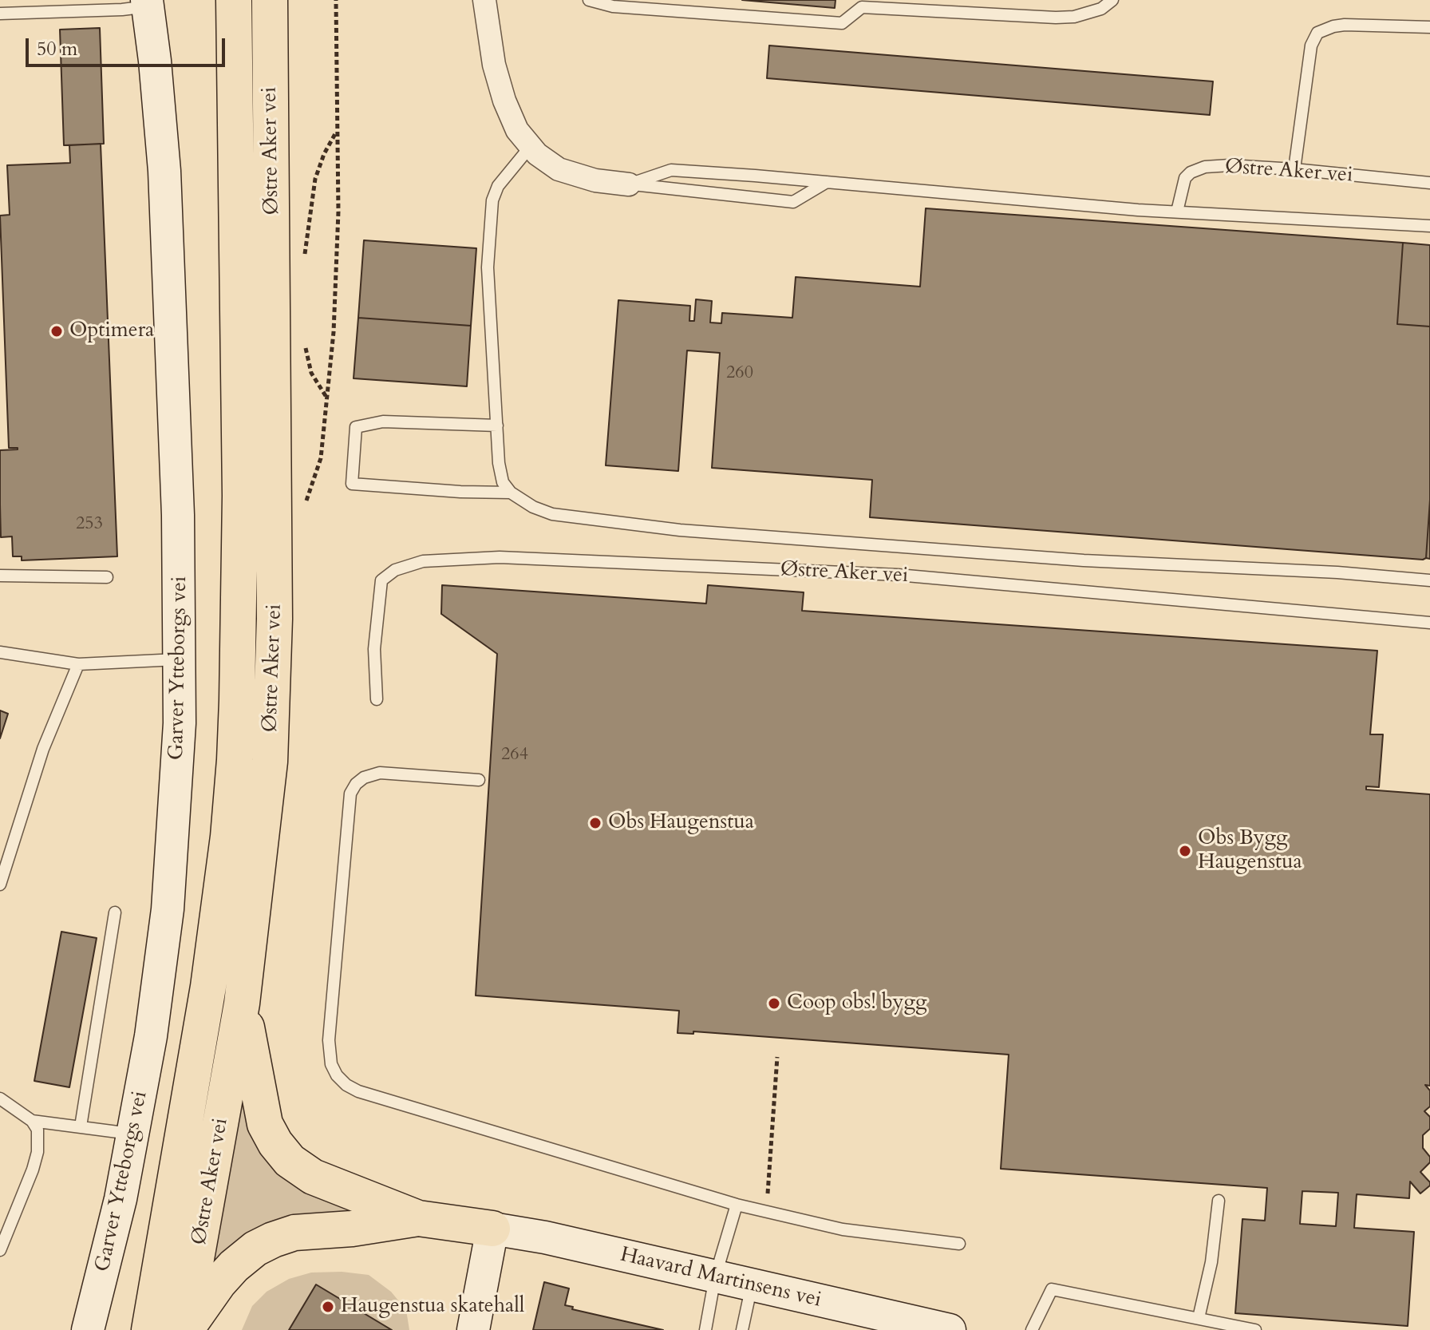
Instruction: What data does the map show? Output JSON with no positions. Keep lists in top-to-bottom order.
{
  "streets": {
    "highway": ["Østre Aker vei"],
    "street": ["Garver Ytteborgs vei", "Haavard Martinsens vei"]
  },
  "places": [
    "Optimera",
    "Obs Haugenstua",
    "Obs Bygg Haugenstua",
    "Coop obs! bygg",
    "Haugenstua skatehall"
  ],
  "house_numbers": ["260", "253", "264"],
  "scale_bar": "50 m"
}
